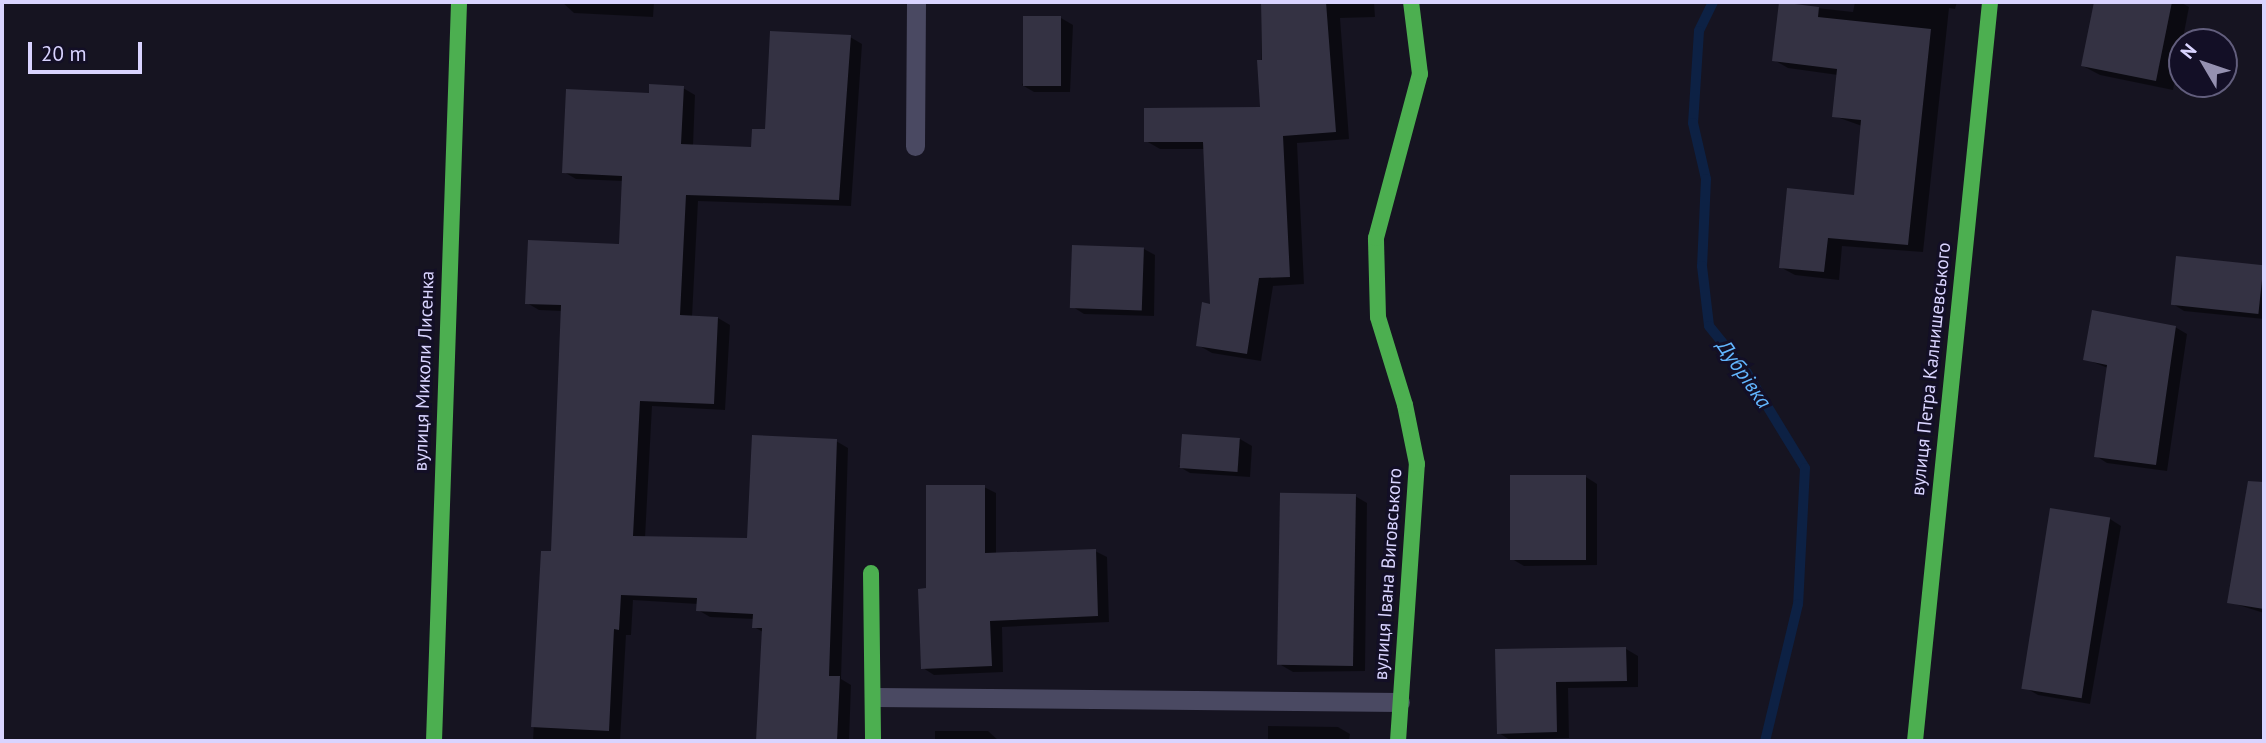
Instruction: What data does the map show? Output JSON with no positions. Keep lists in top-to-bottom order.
{
  "streets": {
    "street": ["вулиця Петра Калнишевського", "вулиця Миколи Лисенка", "вулиця Івана Виговського"]
  },
  "water": ["Дубрівка"],
  "scale_bar": "20 m",
  "north": "top left"
}
